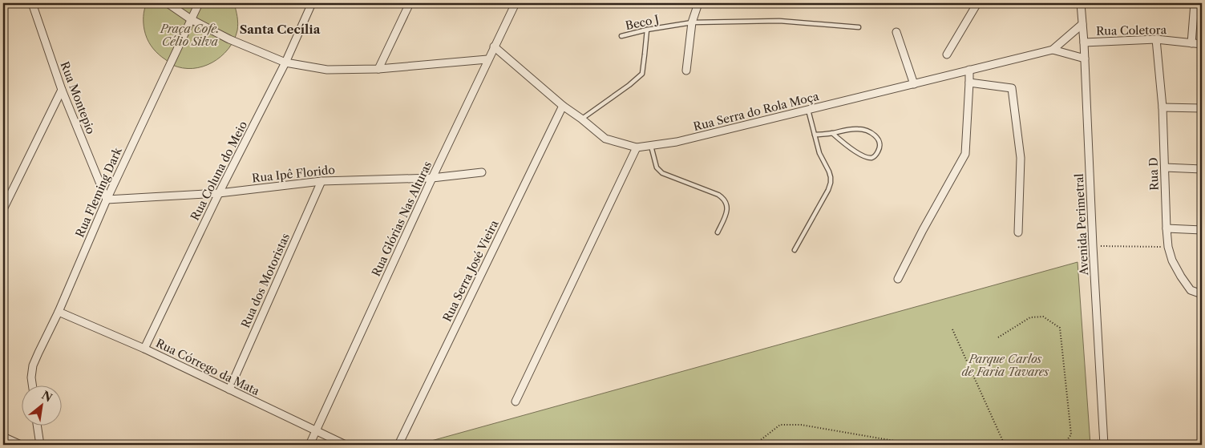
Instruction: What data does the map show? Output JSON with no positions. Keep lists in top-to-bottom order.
{
  "streets": {
    "street": [
      "Rua Coletora",
      "Rua Montepio",
      "Rua Serra do Rola Moça",
      "Rua Coluna do Meio",
      "Rua Ipê Florido",
      "Rua D",
      "Rua Fleming Dark",
      "Rua Glórias Nas Alturas",
      "Avenida Perimetral",
      "Rua Serra José Vieira",
      "Rua dos Motoristas",
      "Rua Córrego da Mata"
    ],
    "lane": ["Beco J"]
  },
  "crossings": [
    ["Rua Coletora", "Rua D"],
    ["Rua Coletora", "Avenida Perimetral"],
    ["Rua Montepio", "Rua Ipê Florido"],
    ["Rua Montepio", "Rua Fleming Dark"],
    ["Rua Serra do Rola Moça", "Rua Glórias Nas Alturas"],
    ["Rua Serra do Rola Moça", "Avenida Perimetral"],
    ["Rua Serra do Rola Moça", "Rua Serra José Vieira"],
    ["Rua Coluna do Meio", "Rua Ipê Florido"],
    ["Rua Coluna do Meio", "Rua Córrego da Mata"],
    ["Rua Ipê Florido", "Rua Fleming Dark"],
    ["Rua Ipê Florido", "Rua Glórias Nas Alturas"],
    ["Rua Ipê Florido", "Rua dos Motoristas"],
    ["Rua Fleming Dark", "Rua Córrego da Mata"],
    ["Rua Glórias Nas Alturas", "Rua Córrego da Mata"],
    ["Rua dos Motoristas", "Rua Córrego da Mata"]
  ],
  "districts": ["Santa Cecília"],
  "parks": ["Praça Cofe. Célio Silva", "Parque Carlos de Faria Tavares"],
  "north": "top right"
}
